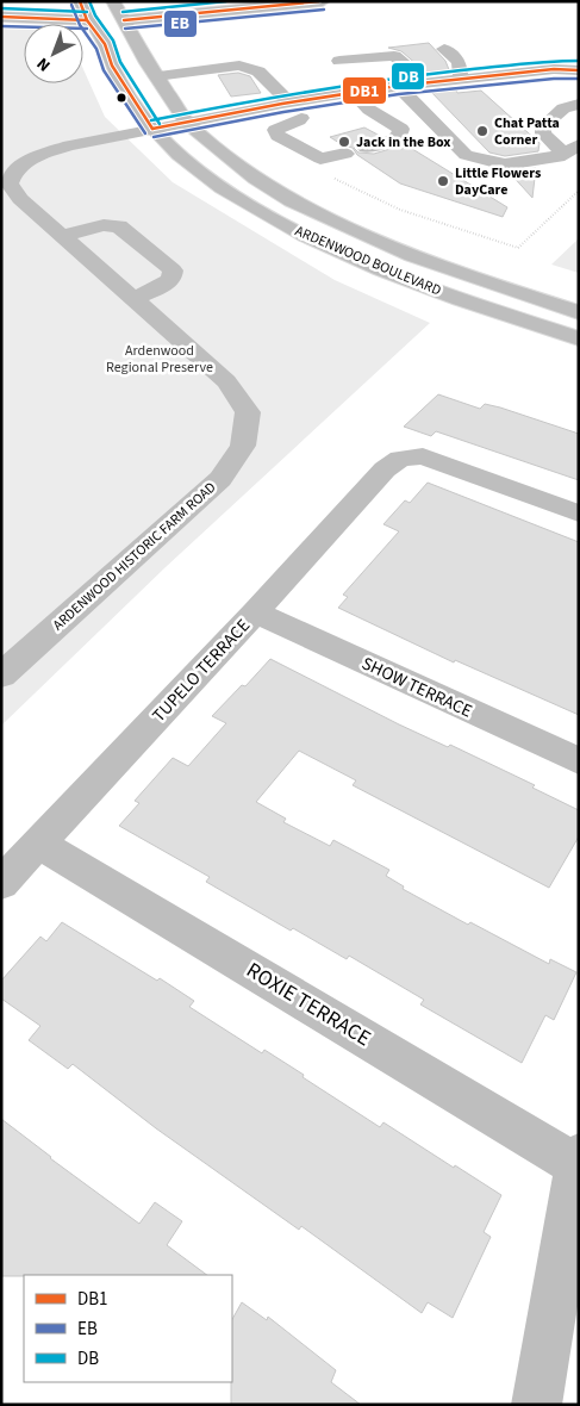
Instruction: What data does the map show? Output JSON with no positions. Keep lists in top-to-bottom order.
{
  "streets": {
    "main road": [
      "ARDENWOOD BOULEVARD",
      "ARDENWOOD HISTORIC FARM ROAD",
      "TUPELO TERRACE",
      "SHOW TERRACE",
      "ROXIE TERRACE"
    ]
  },
  "crossings": [
    ["ARDENWOOD BOULEVARD", "ARDENWOOD HISTORIC FARM ROAD"],
    ["TUPELO TERRACE", "SHOW TERRACE"],
    ["TUPELO TERRACE", "ROXIE TERRACE"]
  ],
  "parks": ["Ardenwood Regional Preserve"],
  "places": ["Chat Patta Corner", "Jack in the Box", "Little Flowers DayCare"],
  "lines": ["transit line DB1", "transit line DB", "transit line EB"],
  "legend": ["DB1", "EB", "DB"],
  "north": "bottom left"
}
